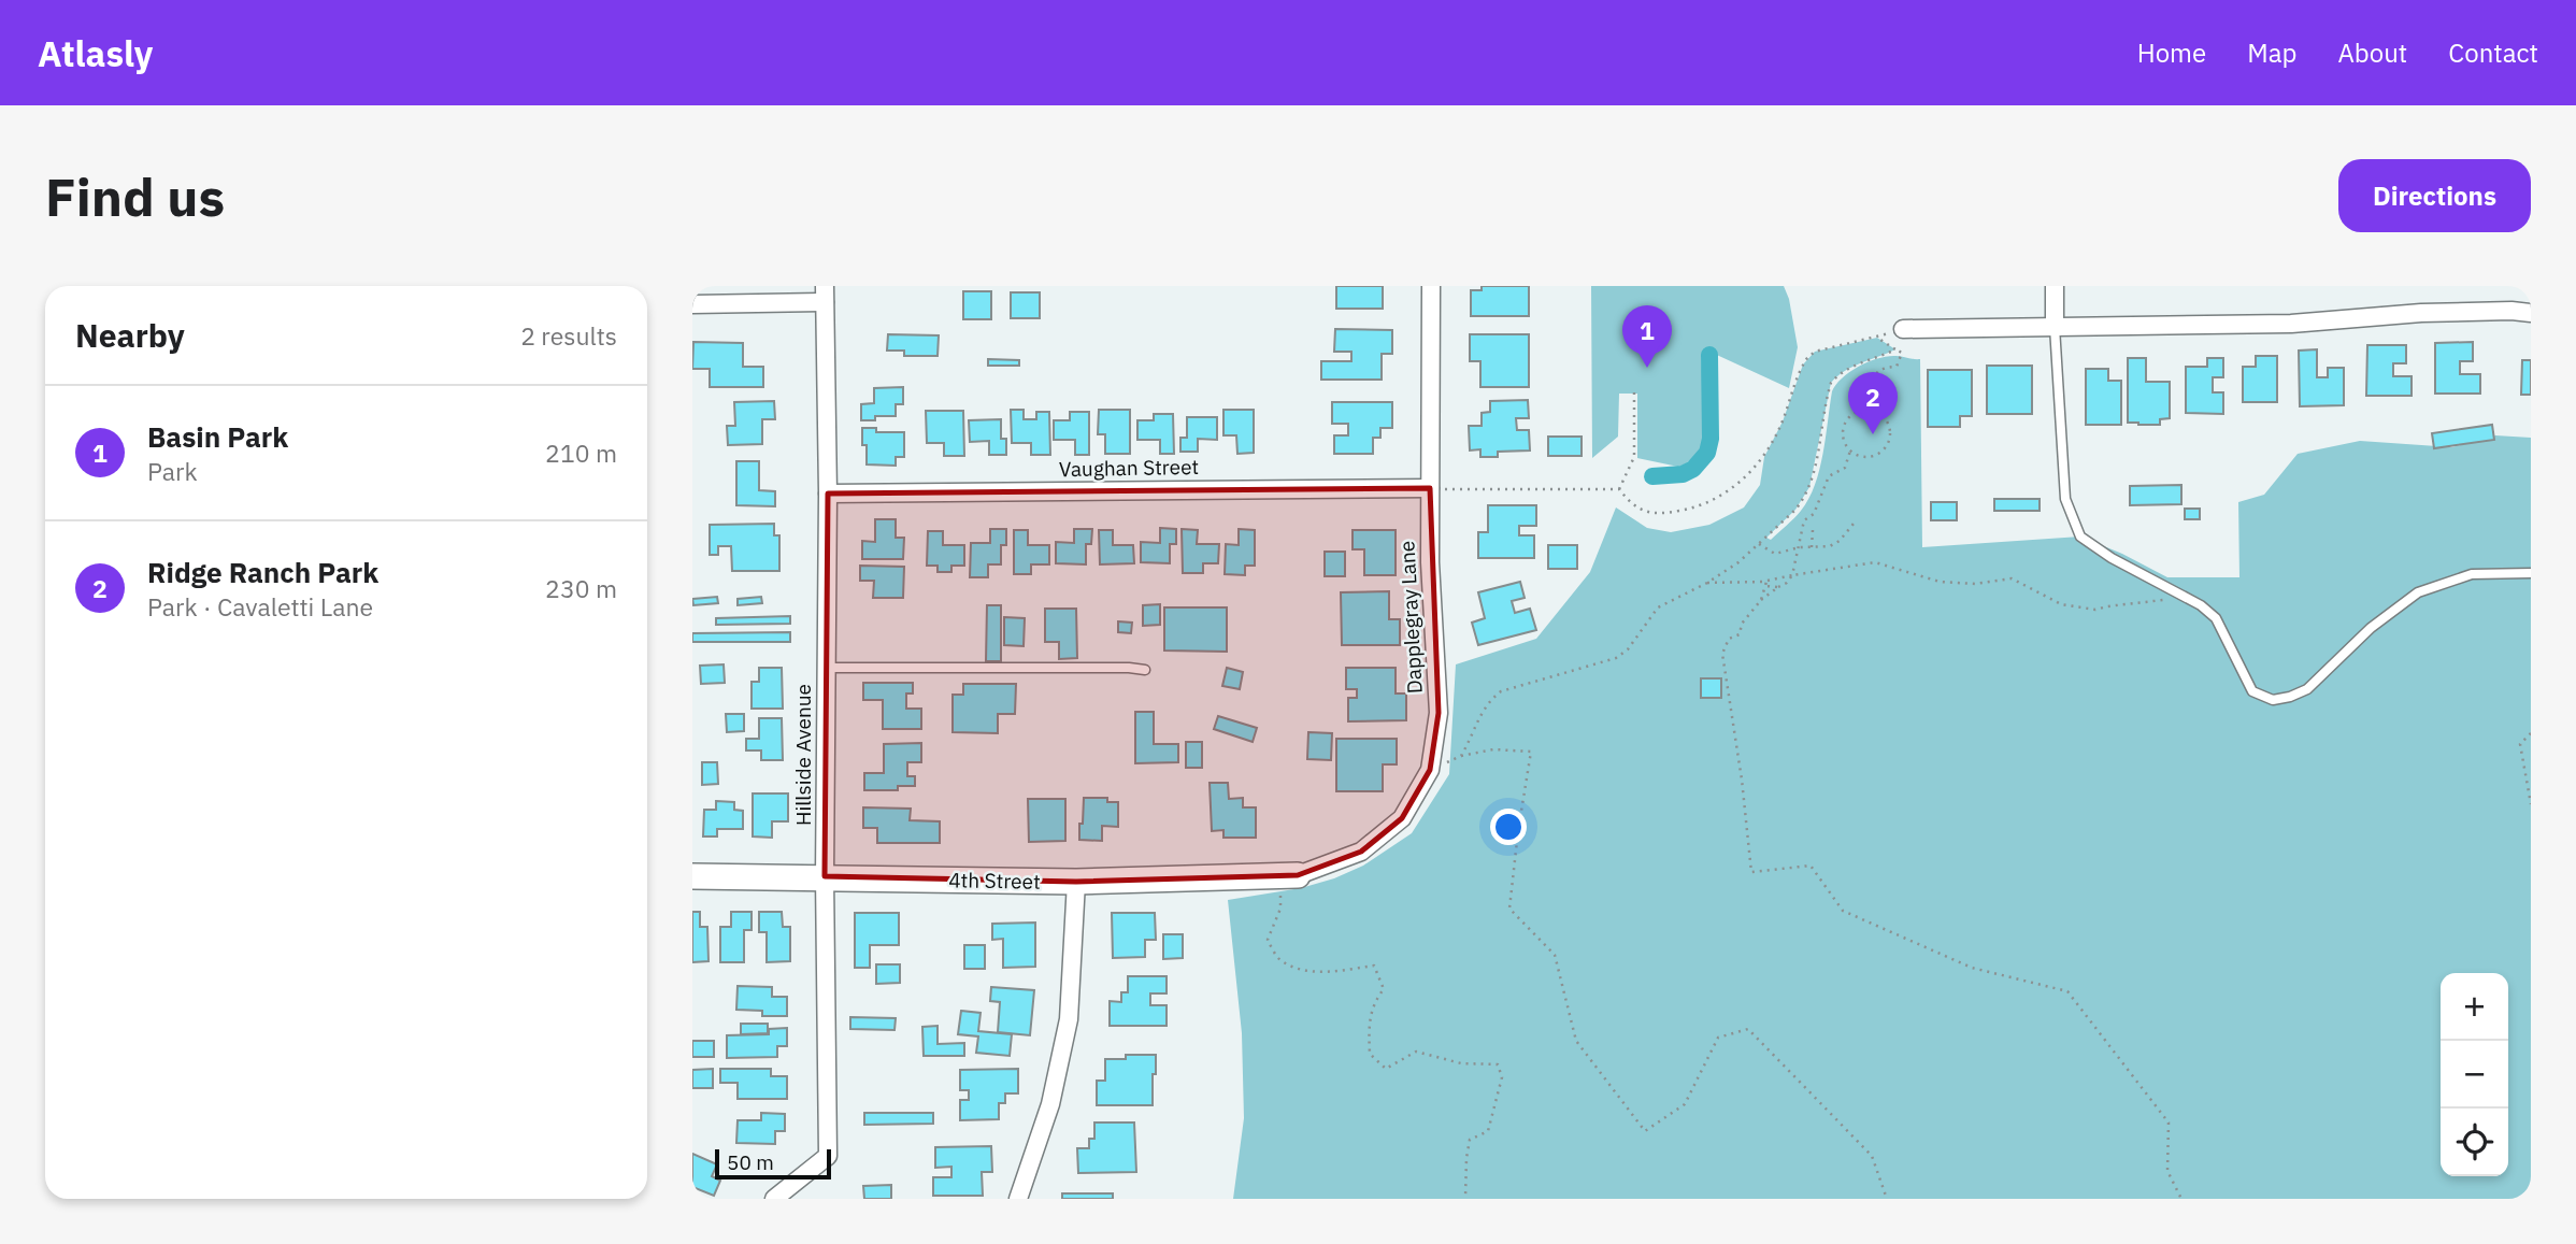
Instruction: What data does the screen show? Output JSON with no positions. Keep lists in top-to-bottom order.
{
  "streets": {
    "street": [
      "Vaughan Street",
      "Dapplegray Lane",
      "Hillside Avenue",
      "4th Street"
    ]
  },
  "crossings": [
    ["Vaughan Street", "Dapplegray Lane"],
    ["Vaughan Street", "Hillside Avenue"],
    ["Dapplegray Lane", "4th Street"],
    ["Hillside Avenue", "4th Street"]
  ],
  "scale_bar": "50 m",
  "page": {
    "header": "Atlasly",
    "nav": [
      "Home",
      "Map",
      "About",
      "Contact"
    ],
    "buttons": "Directions",
    "title": "Find us",
    "heading": ["Nearby", "2 results"],
    "pins": ["1", "2"],
    "list": [
      {
        "mark": "1",
        "name": "Basin Park",
        "note": "Park",
        "value": "210 m"
      },
      {
        "mark": "2",
        "name": "Ridge Ranch Park",
        "note": "Park · Cavaletti Lane",
        "value": "230 m"
      }
    ],
    "map_buttons": ["+", "−"],
    "scale": "50 m"
  }
}
